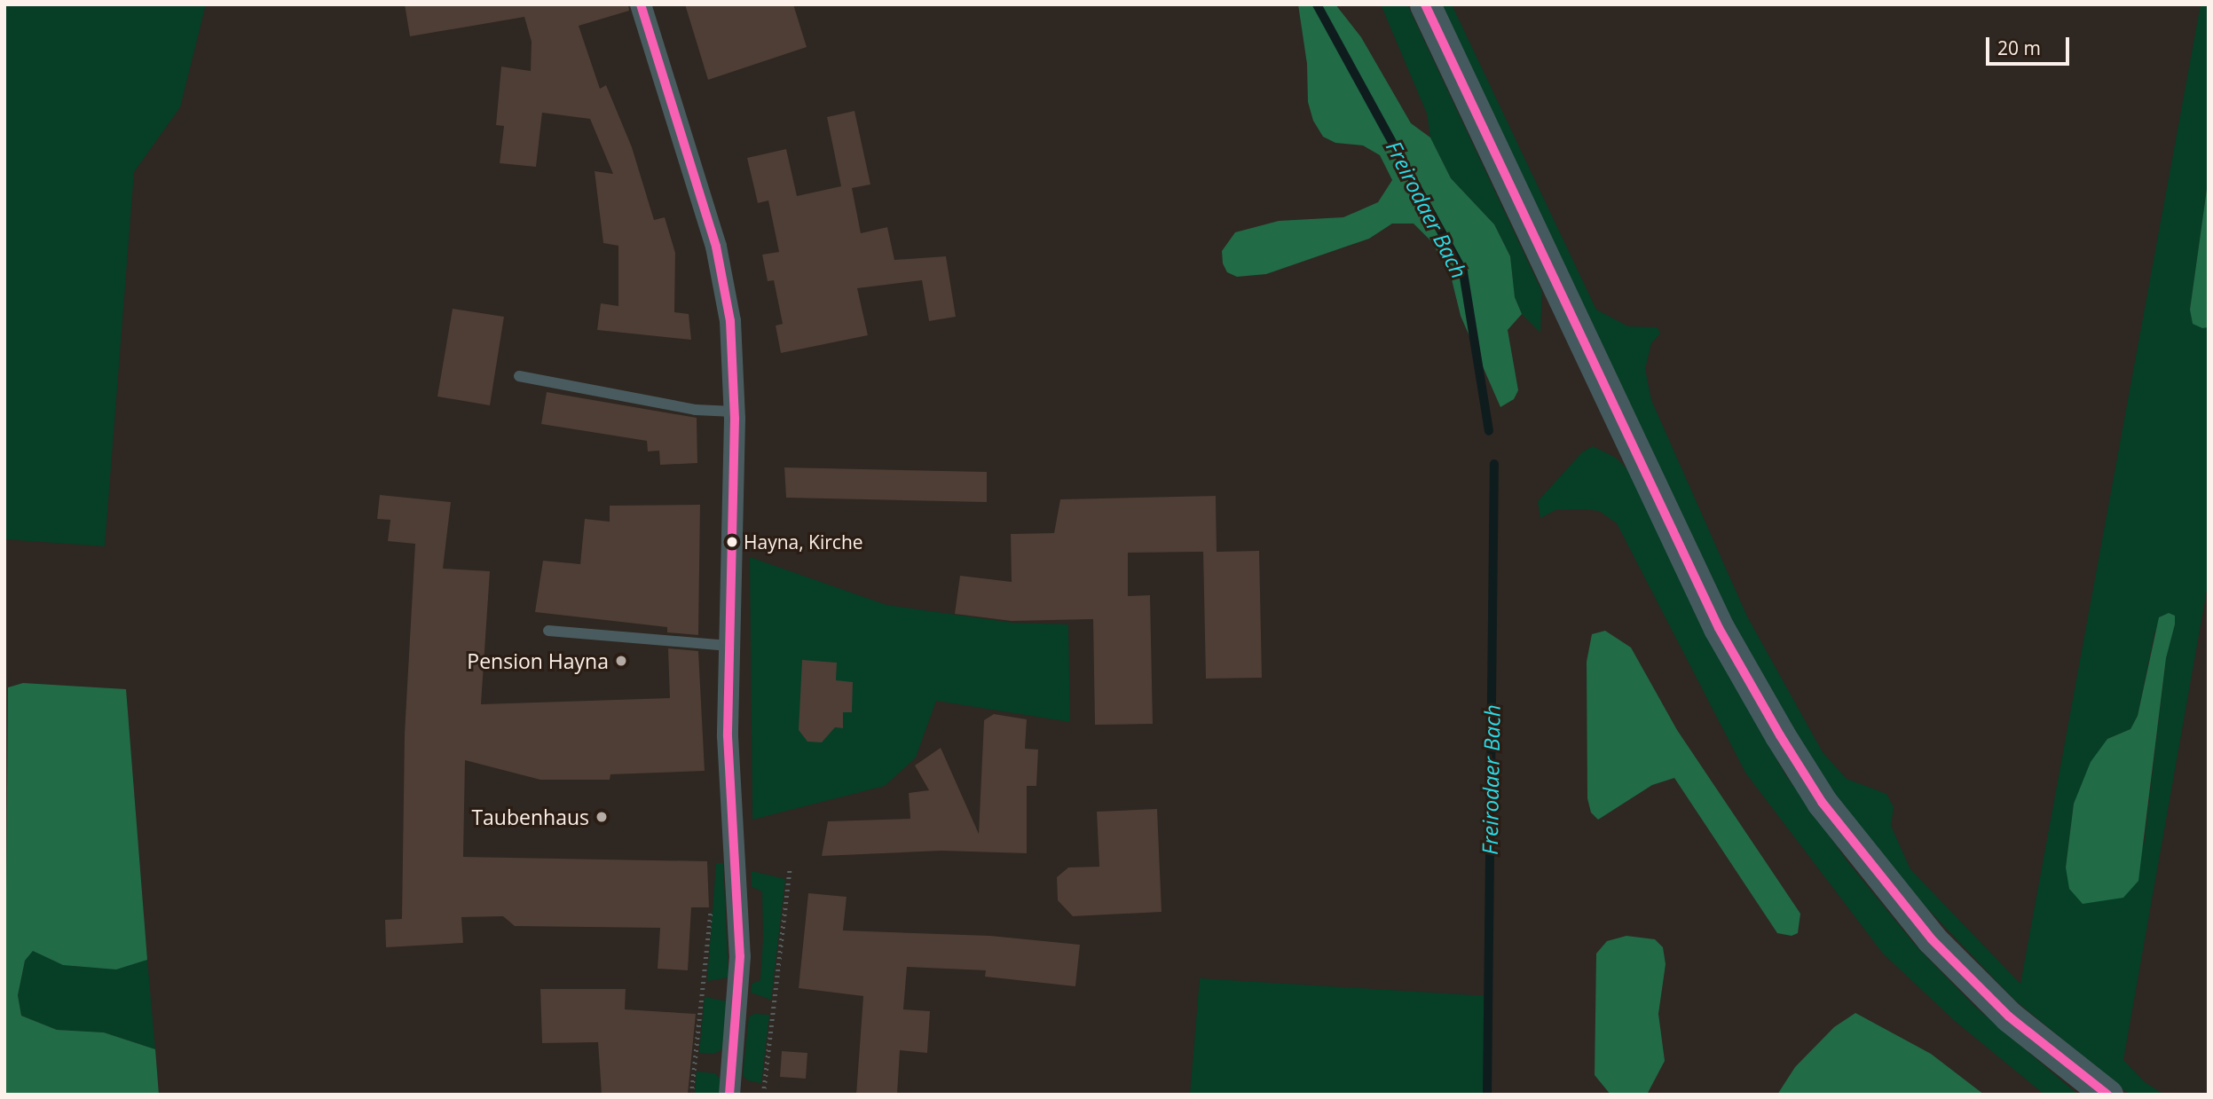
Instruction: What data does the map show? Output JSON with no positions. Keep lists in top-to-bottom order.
{
  "water": ["Freirodaer Bach"],
  "places": ["Hayna, Kirche", "Pension Hayna", "Taubenhaus"],
  "scale_bar": "20 m"
}
